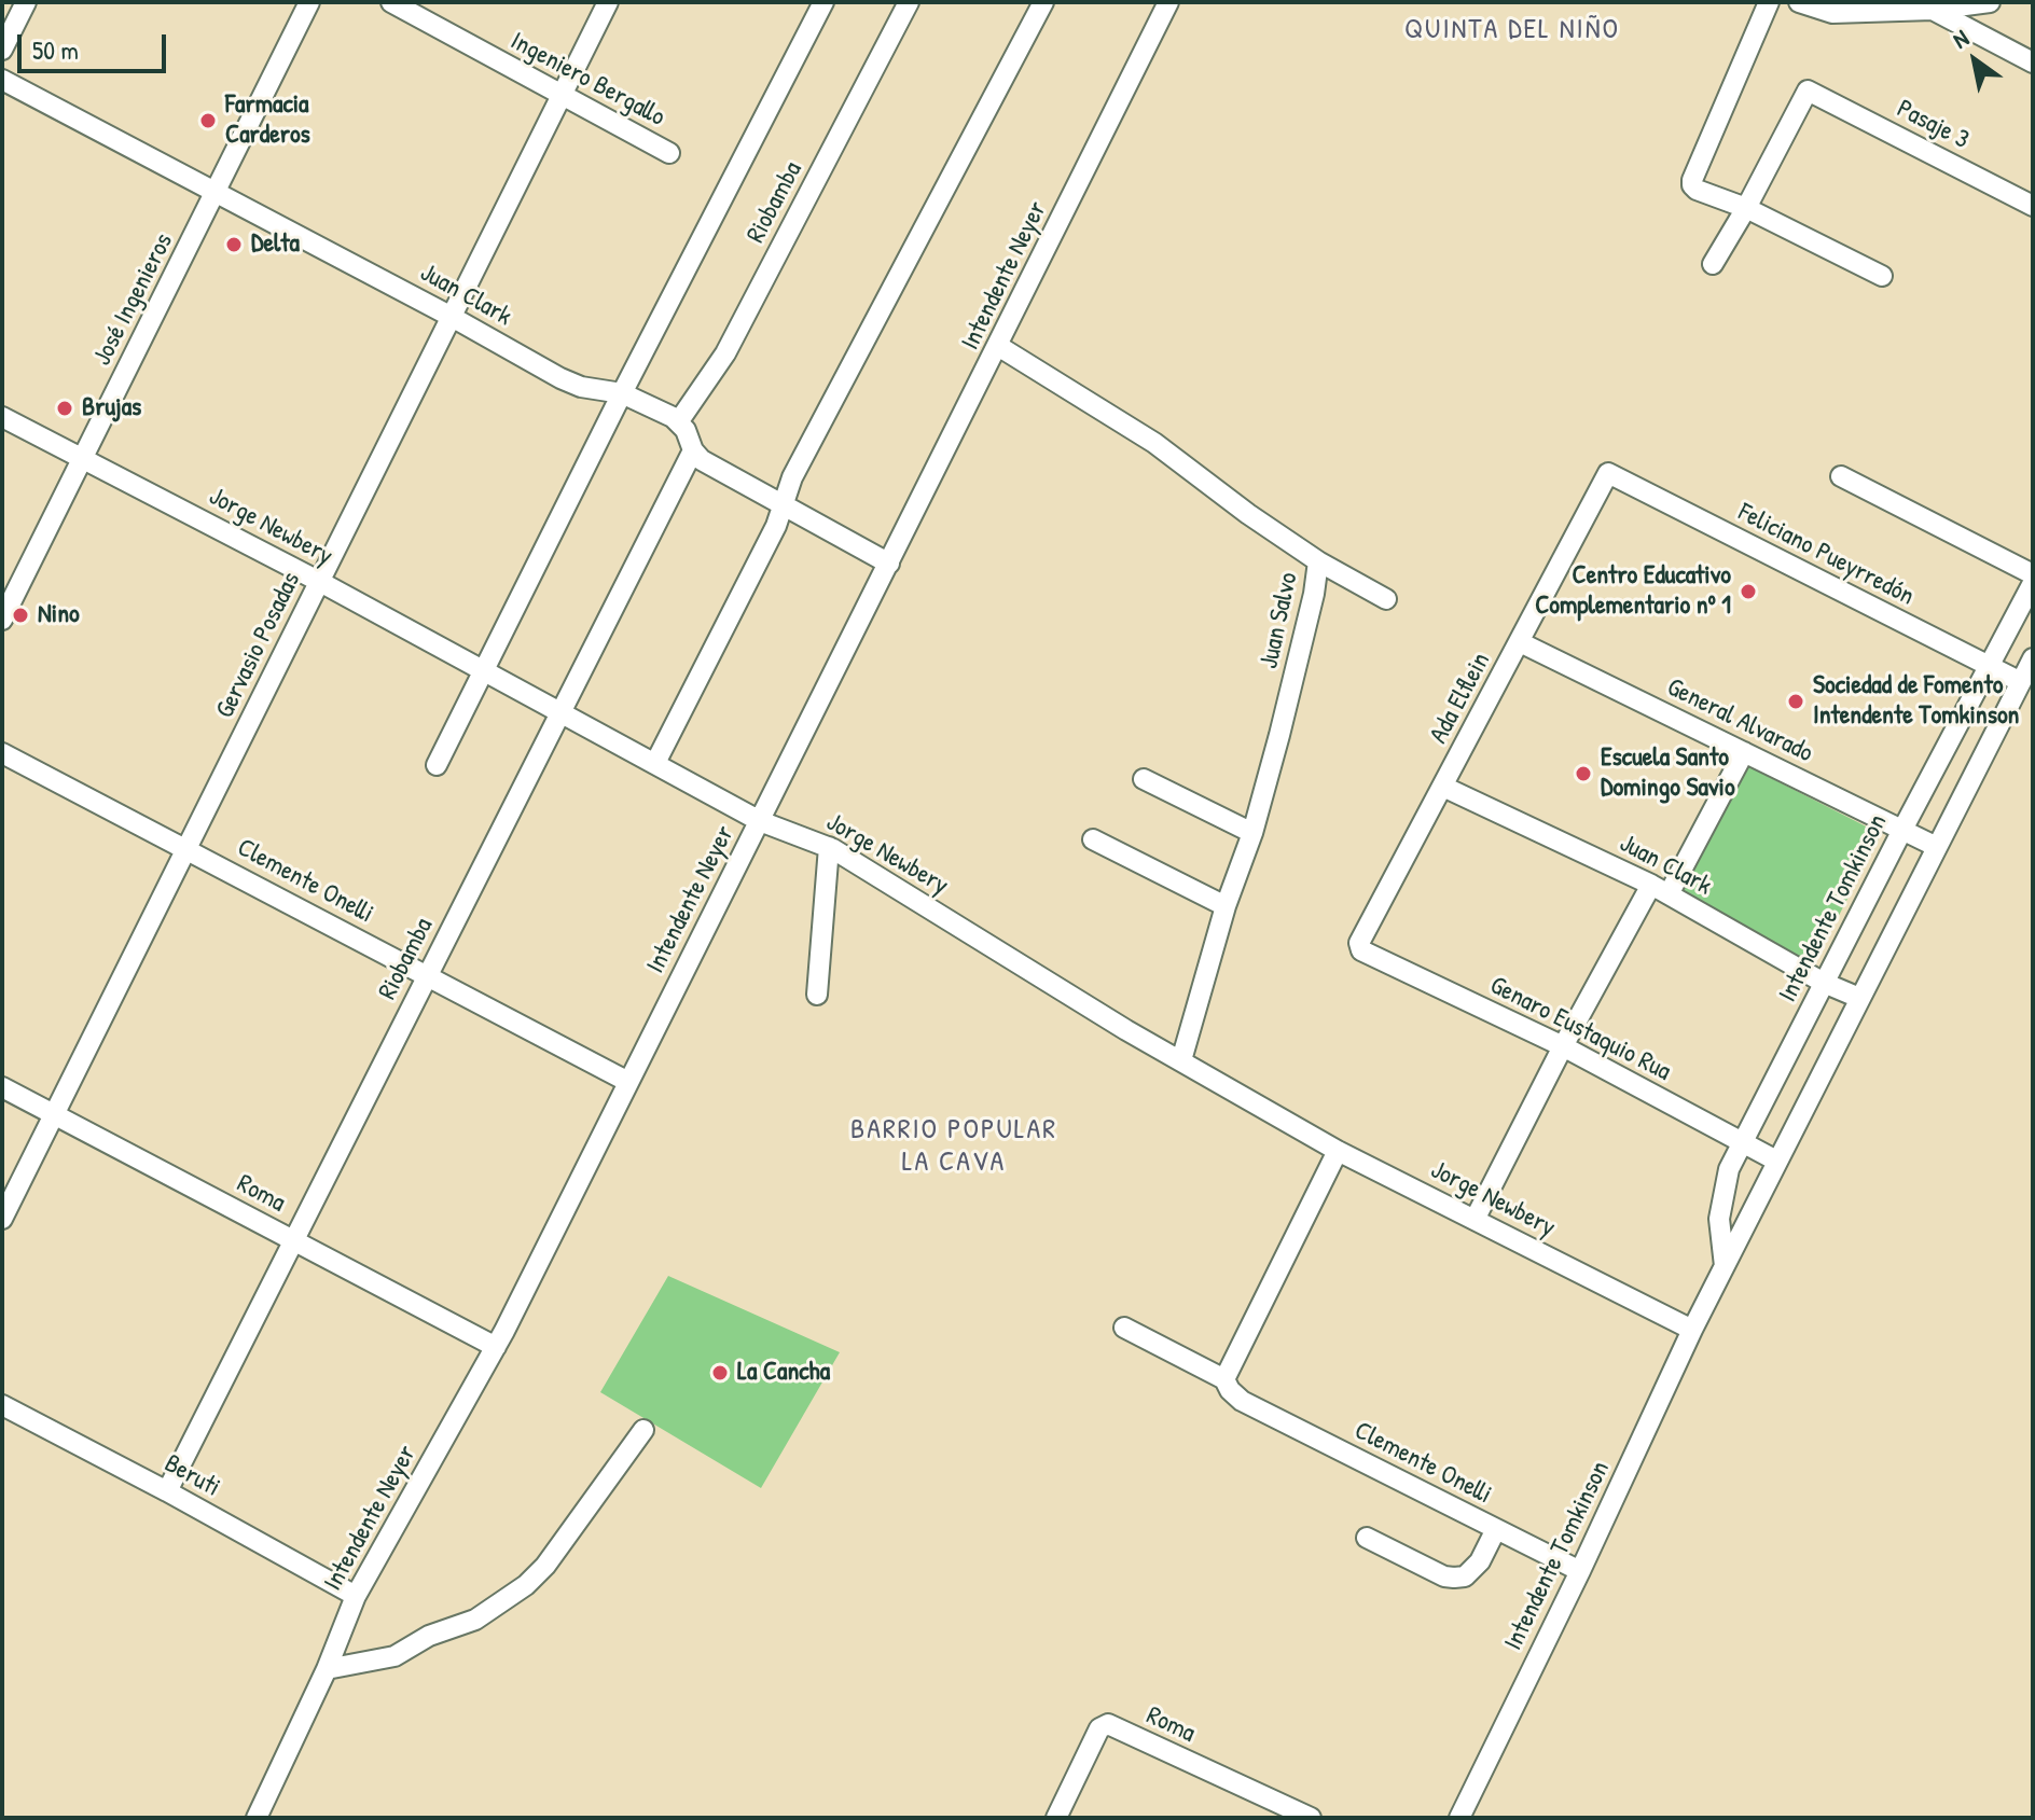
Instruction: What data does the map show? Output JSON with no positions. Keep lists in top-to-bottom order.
{
  "streets": {
    "street": [
      "Ingeniero Bergallo",
      "Pasaje 3",
      "Riobamba",
      "Intendente Neyer",
      "Juan Clark",
      "José Ingenieros",
      "Jorge Newbery",
      "Feliciano Pueyrredón",
      "Juan Salvo",
      "Gervasio Posadas",
      "Ada Elflein",
      "General Alvarado",
      "Clemente Onelli",
      "Intendente Tomkinson",
      "Genaro Eustaquio Rua",
      "Roma",
      "Beruti"
    ]
  },
  "crossings": [
    ["Ingeniero Bergallo", "Gervasio Posadas"],
    ["Riobamba", "Juan Clark"],
    ["Riobamba", "Jorge Newbery"],
    ["Riobamba", "Clemente Onelli"],
    ["Riobamba", "Roma"],
    ["Riobamba", "Beruti"],
    ["Intendente Neyer", "Jorge Newbery"],
    ["Intendente Neyer", "Juan Salvo"],
    ["Intendente Neyer", "Clemente Onelli"],
    ["Intendente Neyer", "Roma"],
    ["Intendente Neyer", "Beruti"],
    ["Juan Clark", "José Ingenieros"],
    ["Juan Clark", "Gervasio Posadas"],
    ["Juan Clark", "Ada Elflein"],
    ["Juan Clark", "Intendente Tomkinson"],
    ["José Ingenieros", "Jorge Newbery"],
    ["Jorge Newbery", "Juan Salvo"],
    ["Jorge Newbery", "Gervasio Posadas"],
    ["Jorge Newbery", "Intendente Tomkinson"],
    ["Feliciano Pueyrredón", "Ada Elflein"],
    ["Feliciano Pueyrredón", "Intendente Tomkinson"],
    ["Gervasio Posadas", "Clemente Onelli"],
    ["Gervasio Posadas", "Roma"],
    ["Ada Elflein", "General Alvarado"],
    ["Ada Elflein", "Genaro Eustaquio Rua"],
    ["General Alvarado", "Intendente Tomkinson"],
    ["Clemente Onelli", "Intendente Tomkinson"],
    ["Intendente Tomkinson", "Genaro Eustaquio Rua"]
  ],
  "districts": ["QUINTA DEL NIÑO", "BARRIO POPULAR LA CAVA"],
  "places": [
    "Farmacia Carderos",
    "Delta",
    "Brujas",
    "Centro Educativo Complementario nº 1",
    "Nino",
    "Sociedad de Fomento Intendente Tomkinson",
    "Escuela Santo Domingo Savio",
    "La Cancha"
  ],
  "scale_bar": "50 m",
  "north": "top left"
}
